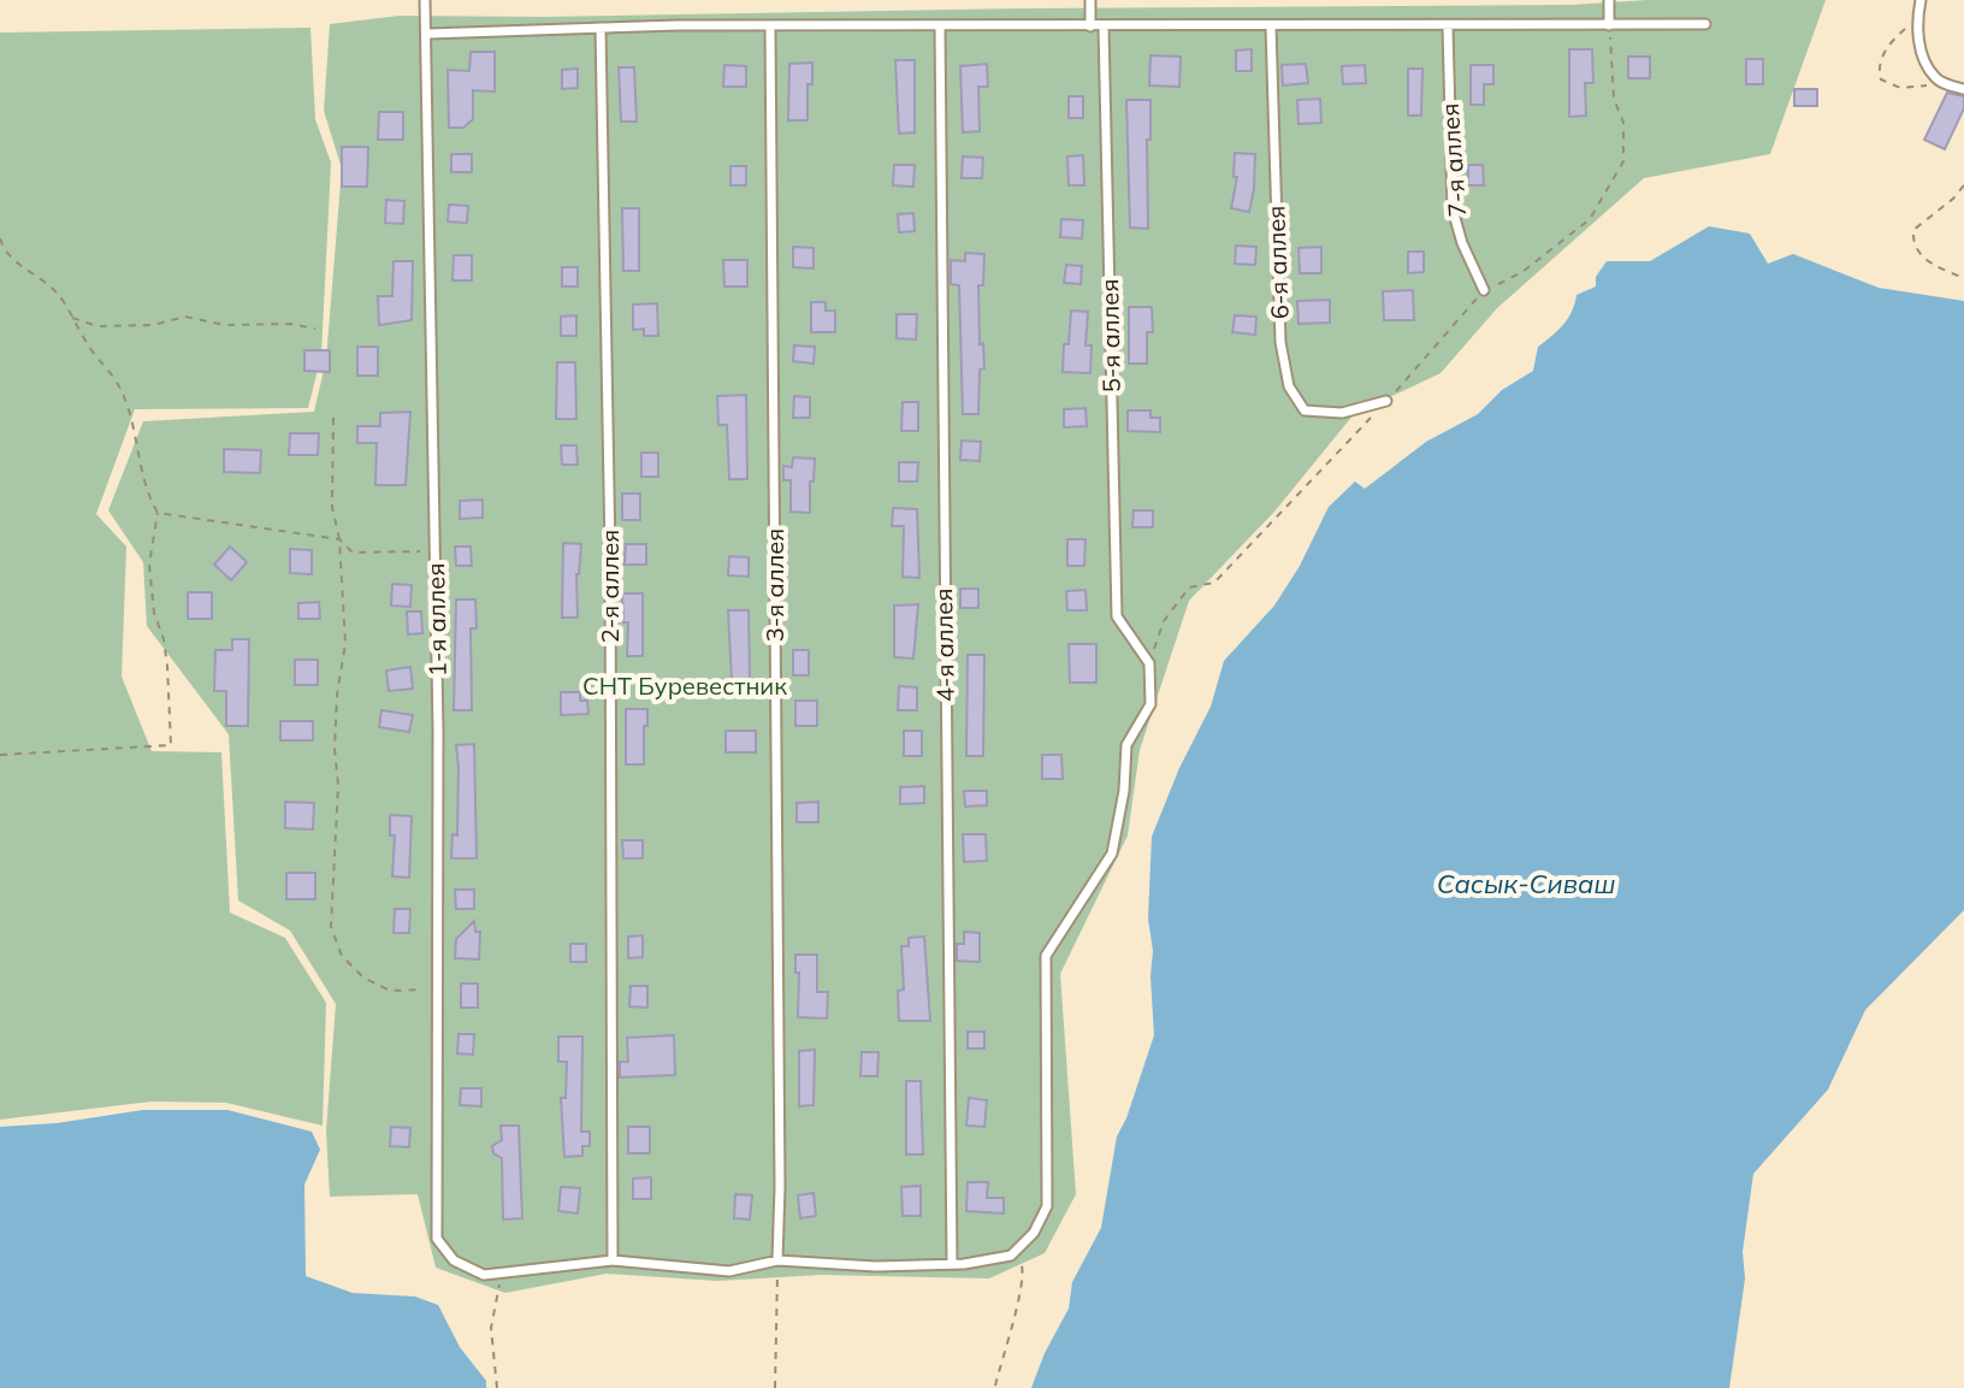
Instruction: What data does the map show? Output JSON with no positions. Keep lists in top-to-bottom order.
{
  "streets": {
    "lane": [
      "7-я аллея",
      "6-я аллея",
      "5-я аллея",
      "3-я аллея",
      "2-я аллея",
      "1-я аллея",
      "4-я аллея"
    ]
  },
  "water": ["Сасык-Сиваш"],
  "parks": ["СНТ Буревестник"]
}
